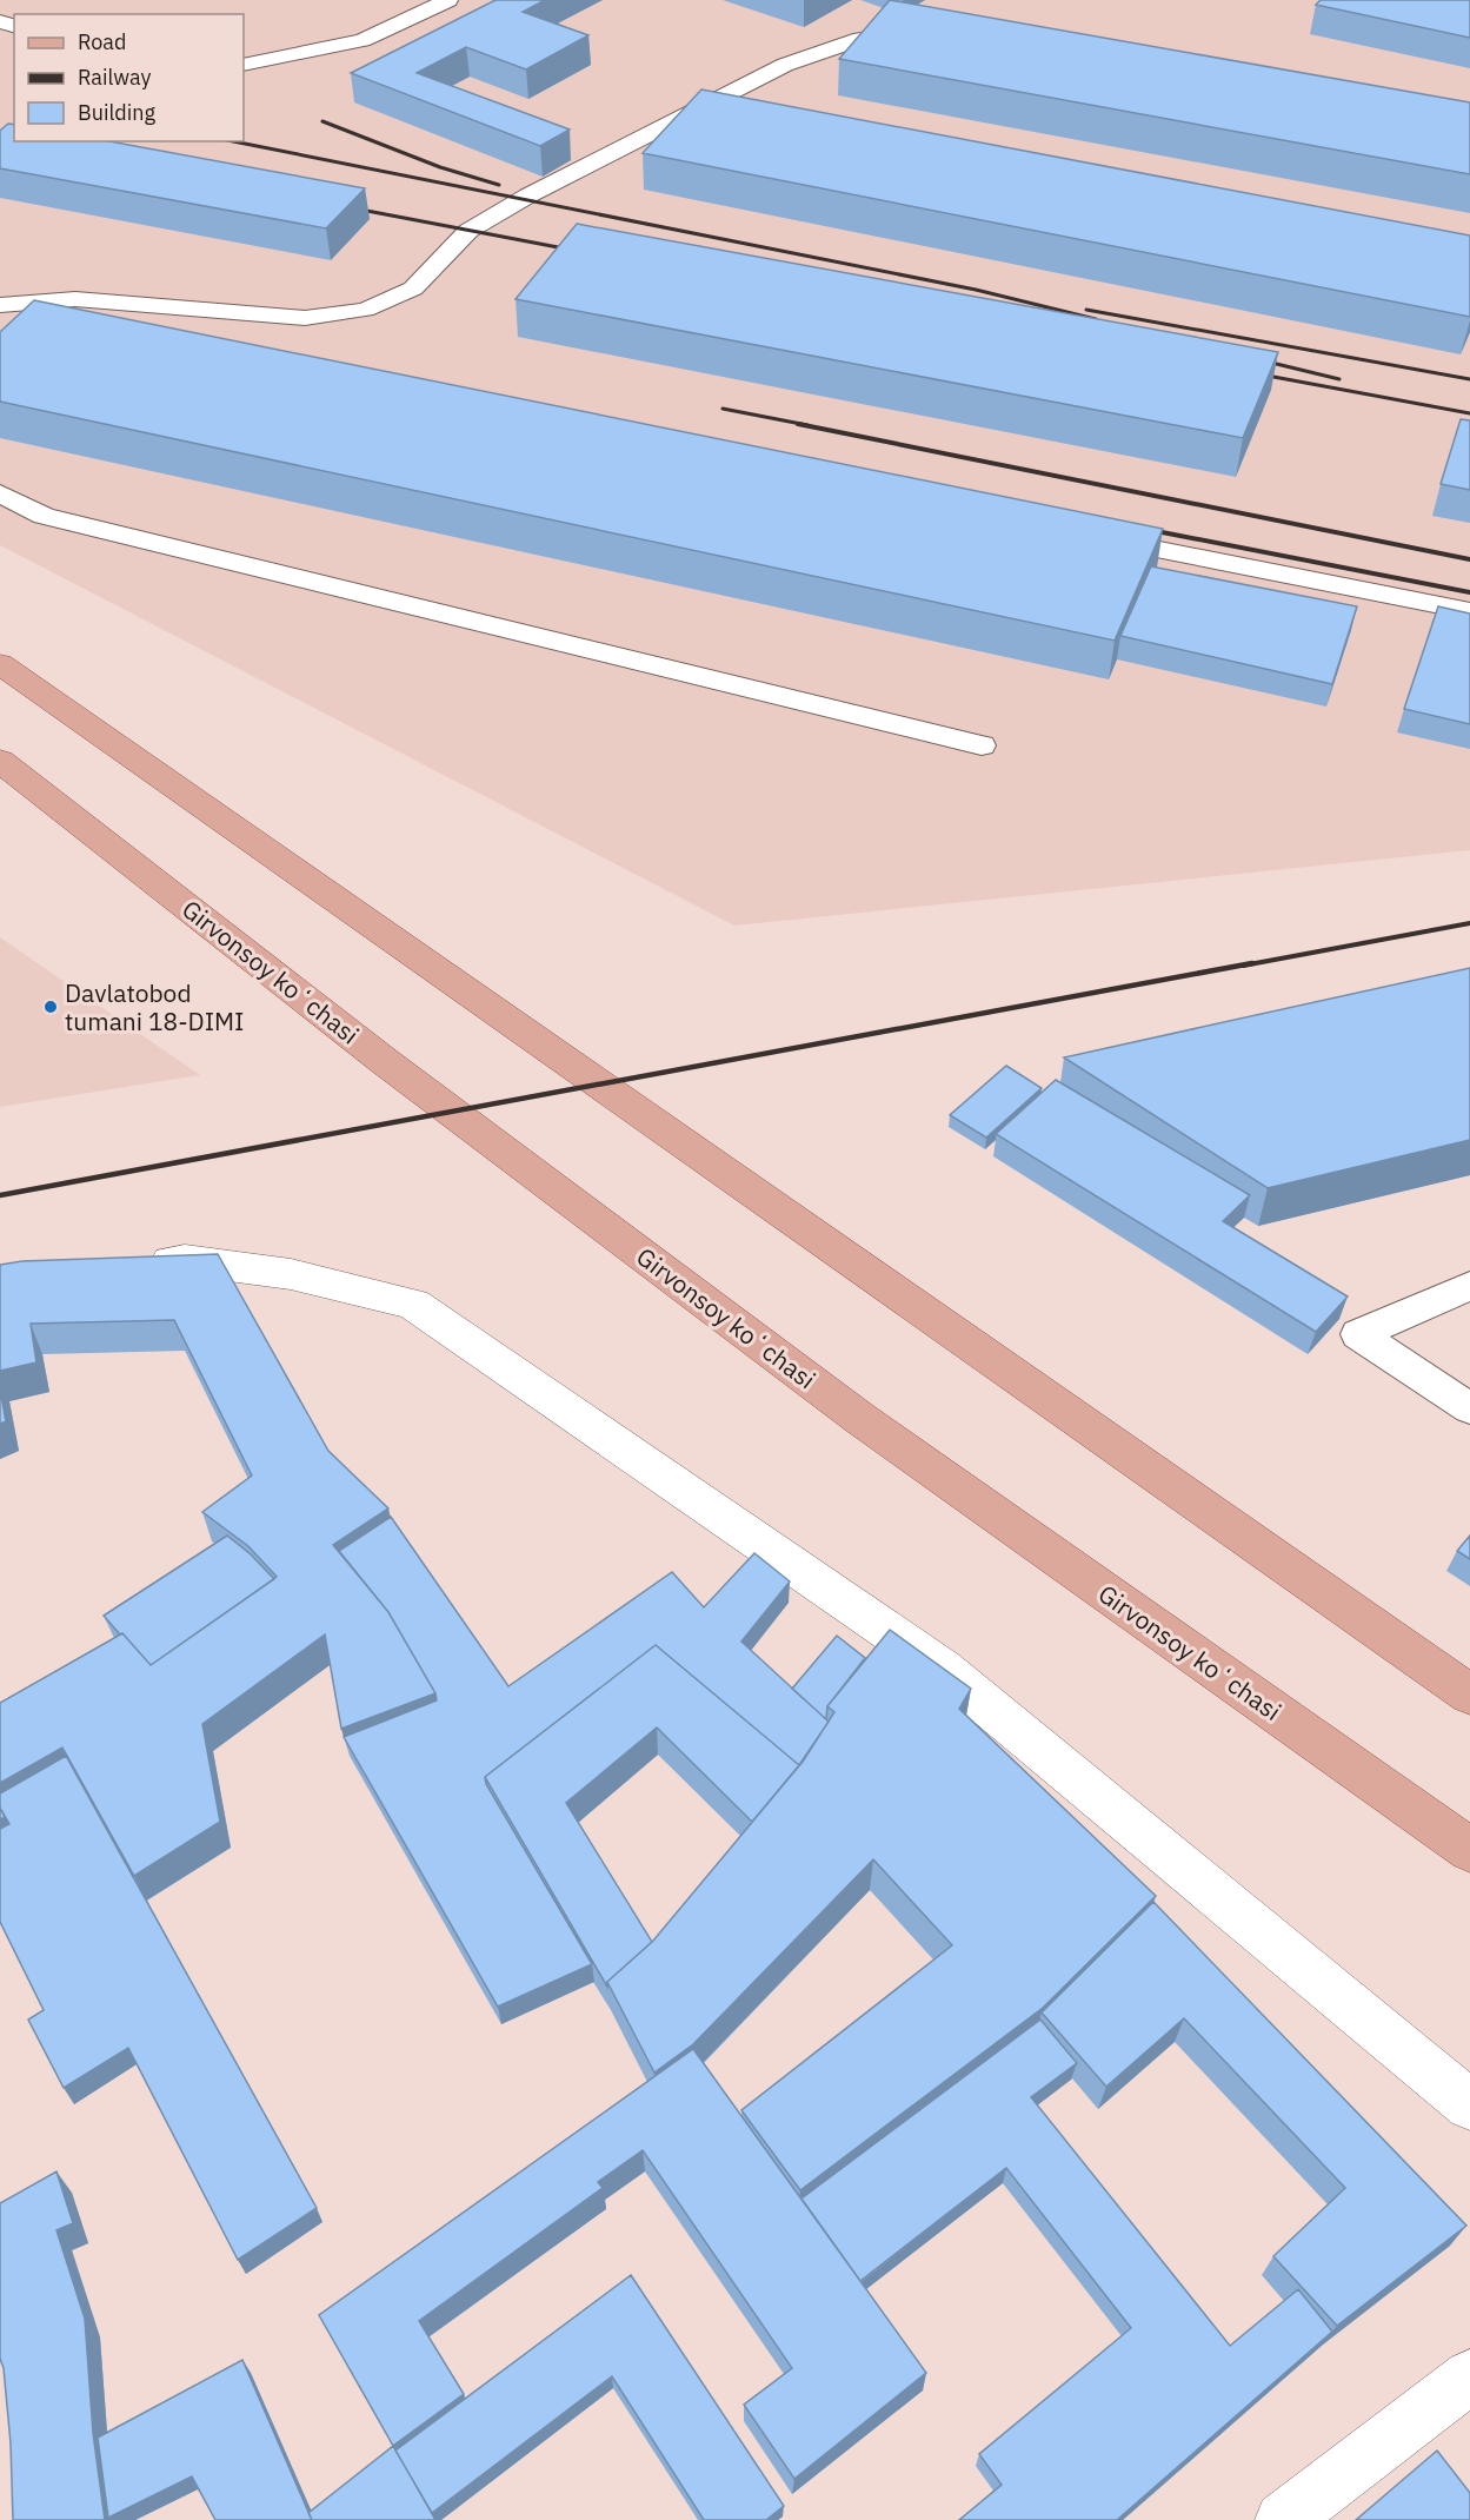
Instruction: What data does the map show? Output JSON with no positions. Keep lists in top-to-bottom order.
{
  "streets": {
    "main road": ["Girvonsoy koʻchasi"]
  },
  "places": ["Davlatobod tumani 18-DIMI"],
  "legend": ["Road", "Railway", "Building"]
}
